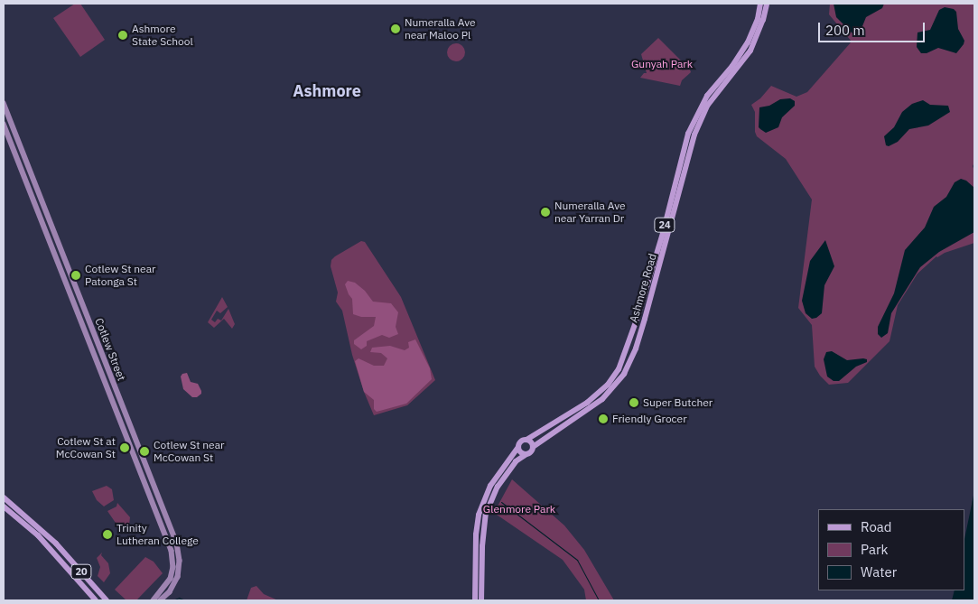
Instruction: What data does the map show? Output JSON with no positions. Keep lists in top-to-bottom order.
{
  "streets": {
    "main road": [
      "24",
      "Ashmore Road",
      "Cotlew Street",
      "20"
    ]
  },
  "crossings": [
    ["24", "Ashmore Road"]
  ],
  "districts": ["Ashmore"],
  "parks": ["Gunyah Park", "Glenmore Park"],
  "places": [
    "Numeralla Ave near Maloo Pl",
    "Ashmore State School",
    "Numeralla Ave near Yarran Dr",
    "Cotlew St near Patonga St",
    "Super Butcher",
    "Friendly Grocer",
    "Cotlew St at McCowan St",
    "Cotlew St near McCowan St",
    "Trinity Lutheran College"
  ],
  "legend": ["Road", "Park", "Water"],
  "scale_bar": "200 m"
}
